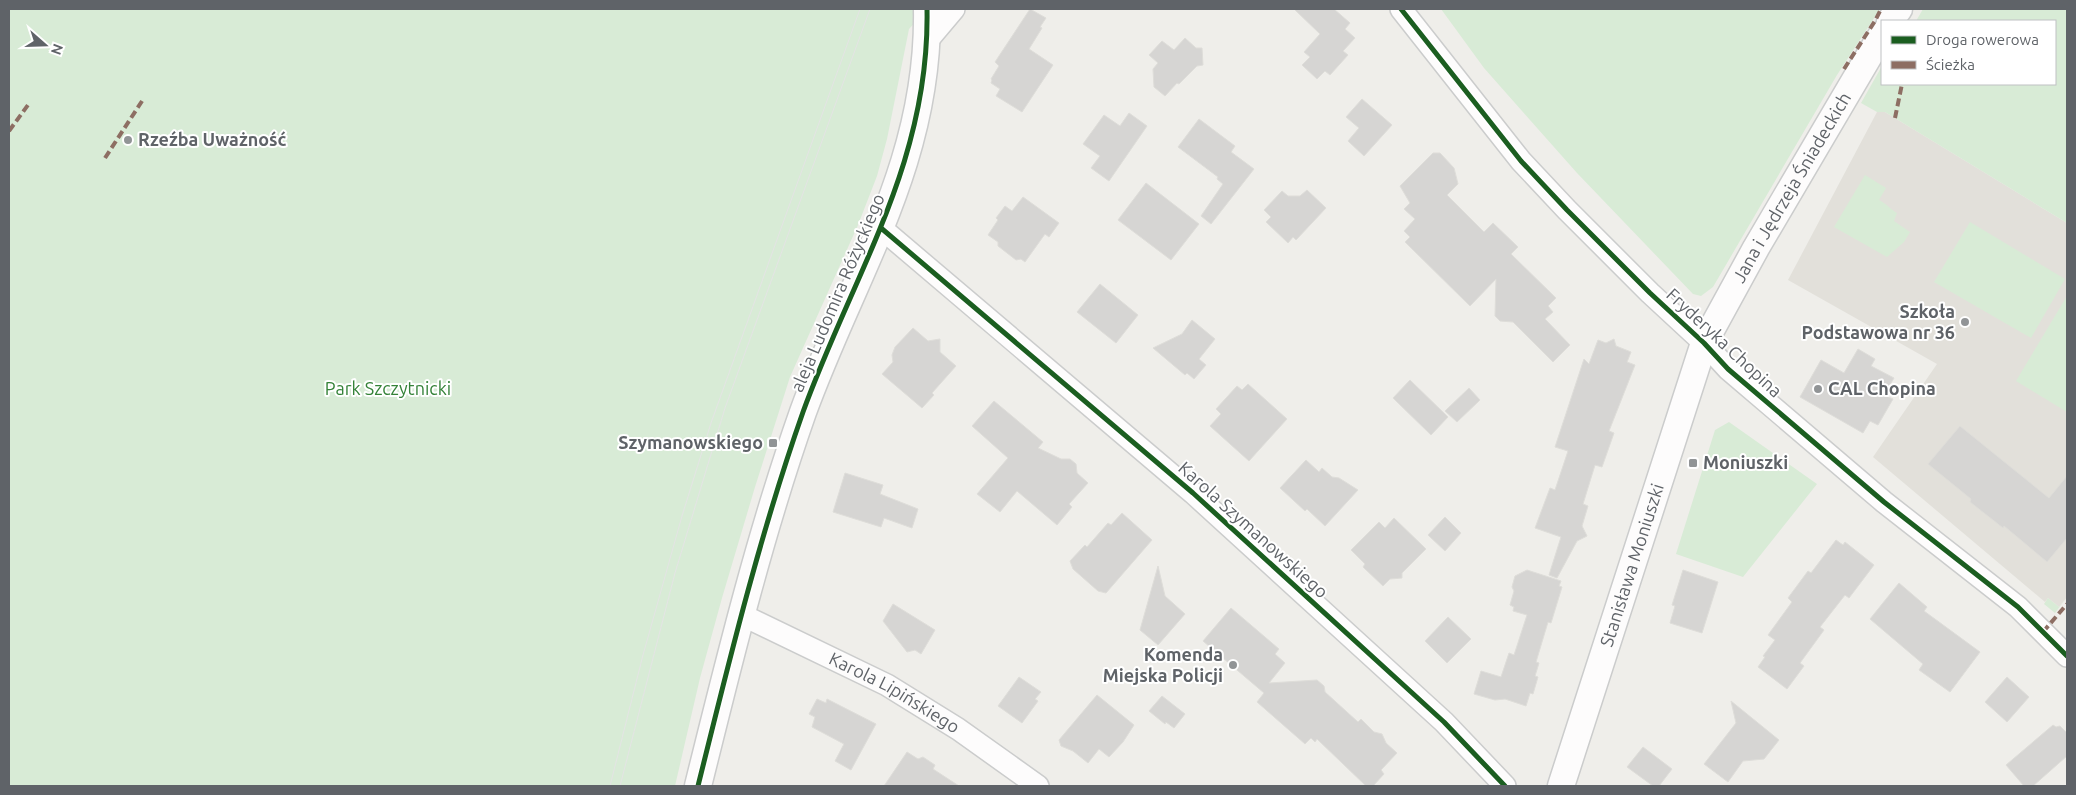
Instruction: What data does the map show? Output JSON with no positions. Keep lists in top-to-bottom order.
{
  "streets": {
    "street": [
      "Jana i Jędrzeja Śniadeckich",
      "aleja Ludomira Różyckiego",
      "Fryderyka Chopina",
      "Karola Szymanowskiego",
      "Stanisława Moniuszki",
      "Karola Lipińskiego"
    ]
  },
  "crossings": [
    ["Jana i Jędrzeja Śniadeckich", "Fryderyka Chopina"],
    ["Jana i Jędrzeja Śniadeckich", "Stanisława Moniuszki"],
    ["aleja Ludomira Różyckiego", "Karola Szymanowskiego"],
    ["aleja Ludomira Różyckiego", "Karola Lipińskiego"],
    ["Fryderyka Chopina", "Stanisława Moniuszki"]
  ],
  "parks": ["Park Szczytnicki"],
  "places": {
    "other": [
      "Rzeźba Uważność",
      "Szkoła Podstawowa nr 36",
      "CAL Chopina",
      "Komenda Miejska Policji"
    ],
    "transit": ["Szymanowskiego", "Moniuszki"]
  },
  "legend": ["Droga rowerowa", "Ścieżka"],
  "north": "right"
}
